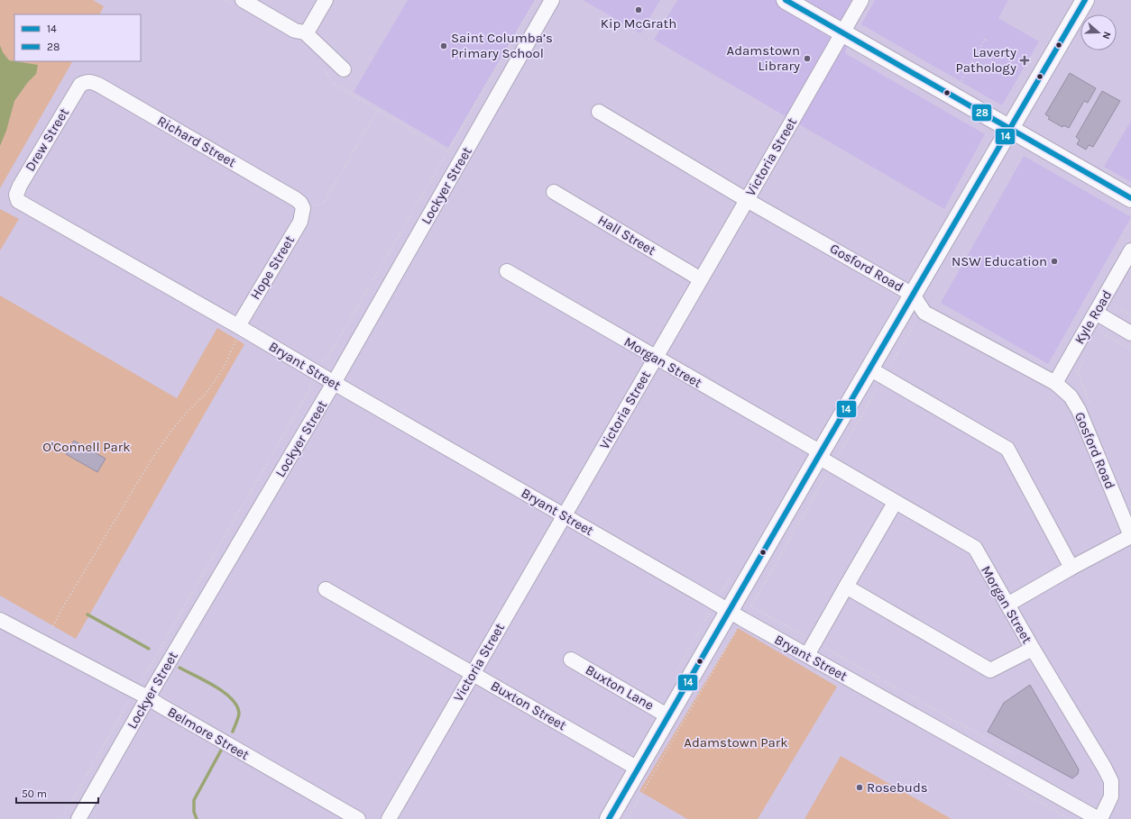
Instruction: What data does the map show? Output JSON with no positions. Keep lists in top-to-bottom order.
{
  "streets": {
    "street": [
      "Drew Street",
      "Richard Street",
      "Victoria Street",
      "Lockyer Street",
      "Hall Street",
      "Hope Street",
      "Gosford Road",
      "Kyle Road",
      "Morgan Street",
      "Bryant Street",
      "Buxton Lane",
      "Buxton Street",
      "Belmore Street"
    ]
  },
  "crossings": [
    ["Drew Street", "Richard Street"],
    ["Drew Street", "Bryant Street"],
    ["Richard Street", "Hope Street"],
    ["Victoria Street", "Hall Street"],
    ["Victoria Street", "Gosford Road"],
    ["Victoria Street", "Morgan Street"],
    ["Victoria Street", "Bryant Street"],
    ["Victoria Street", "Buxton Street"],
    ["Lockyer Street", "Bryant Street"],
    ["Lockyer Street", "Belmore Street"],
    ["Hope Street", "Bryant Street"],
    ["Gosford Road", "Kyle Road"],
    ["Morgan Street", "Bryant Street"]
  ],
  "parks": ["O'Connell Park", "Adamstown Park"],
  "places": {
    "other": [
      "Kip McGrath",
      "Saint Columba’s Primary School",
      "Adamstown Library",
      "NSW Education",
      "Rosebuds"
    ],
    "health": ["Laverty Pathology"]
  },
  "lines": ["transit line 14", "transit line 28"],
  "legend": ["14", "28"],
  "scale_bar": "50 m",
  "north": "right"
}
